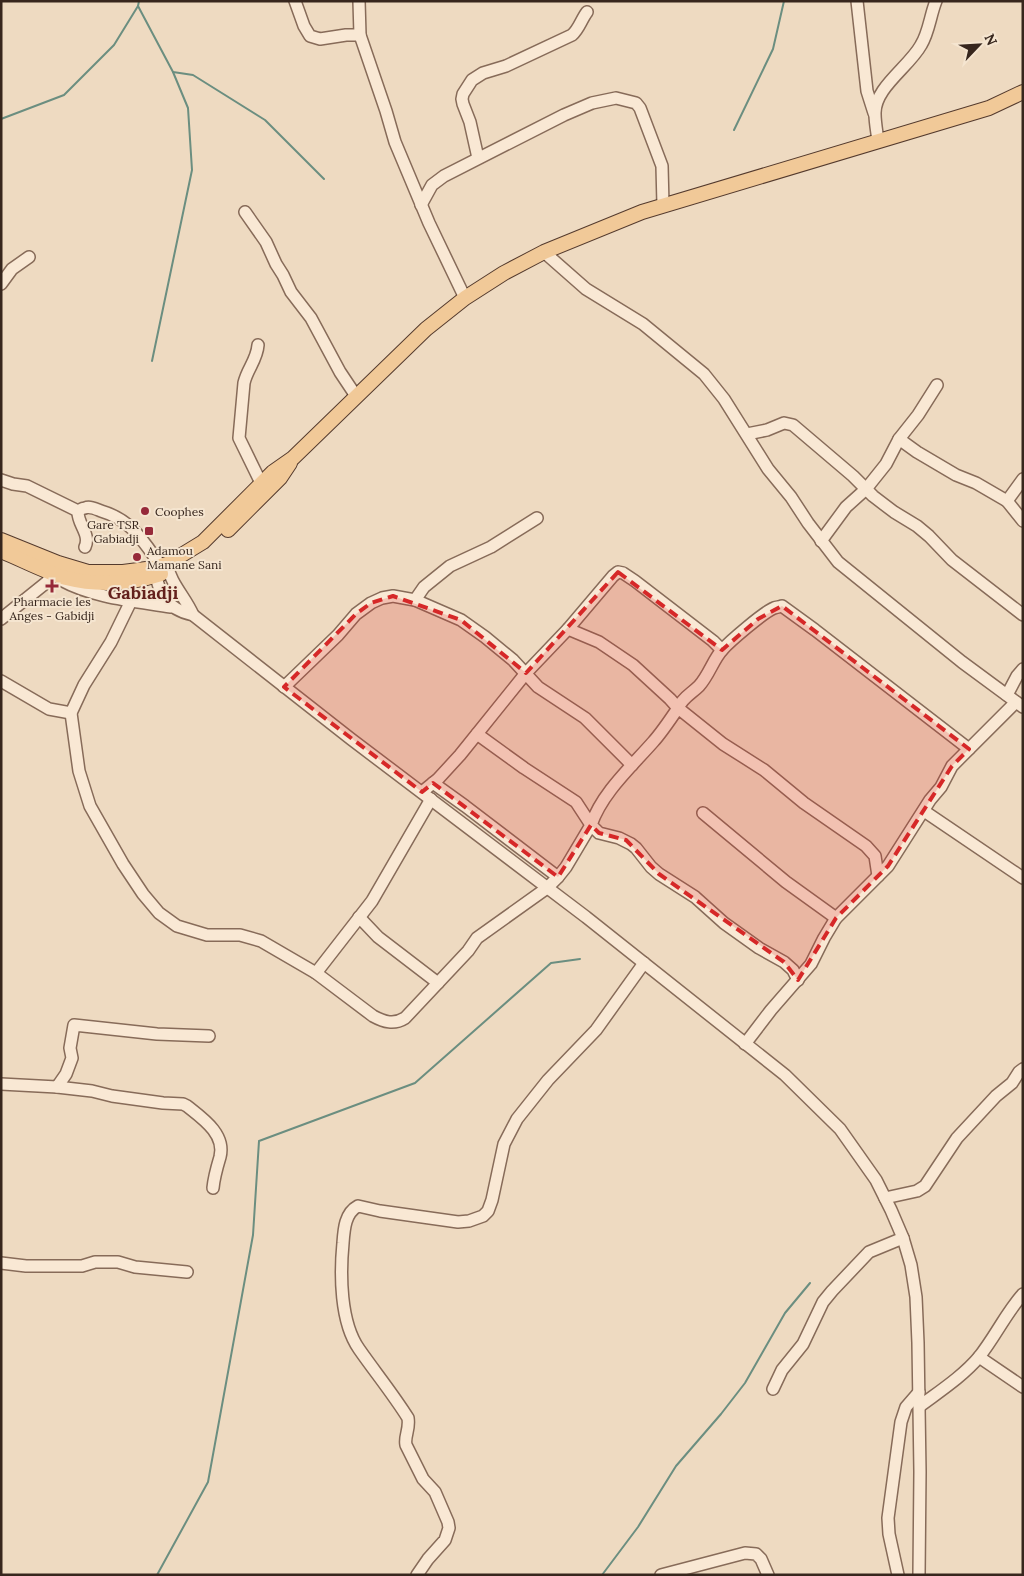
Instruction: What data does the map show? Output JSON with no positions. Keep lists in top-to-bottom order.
{
  "districts": ["Gabiadji"],
  "places": {
    "other": ["Coophes", "Adamou Mamane Sani"],
    "transit": ["Gare TSR Gabiadji"],
    "health": ["Pharmacie les Anges - Gabidji"]
  },
  "north": "top right"
}
